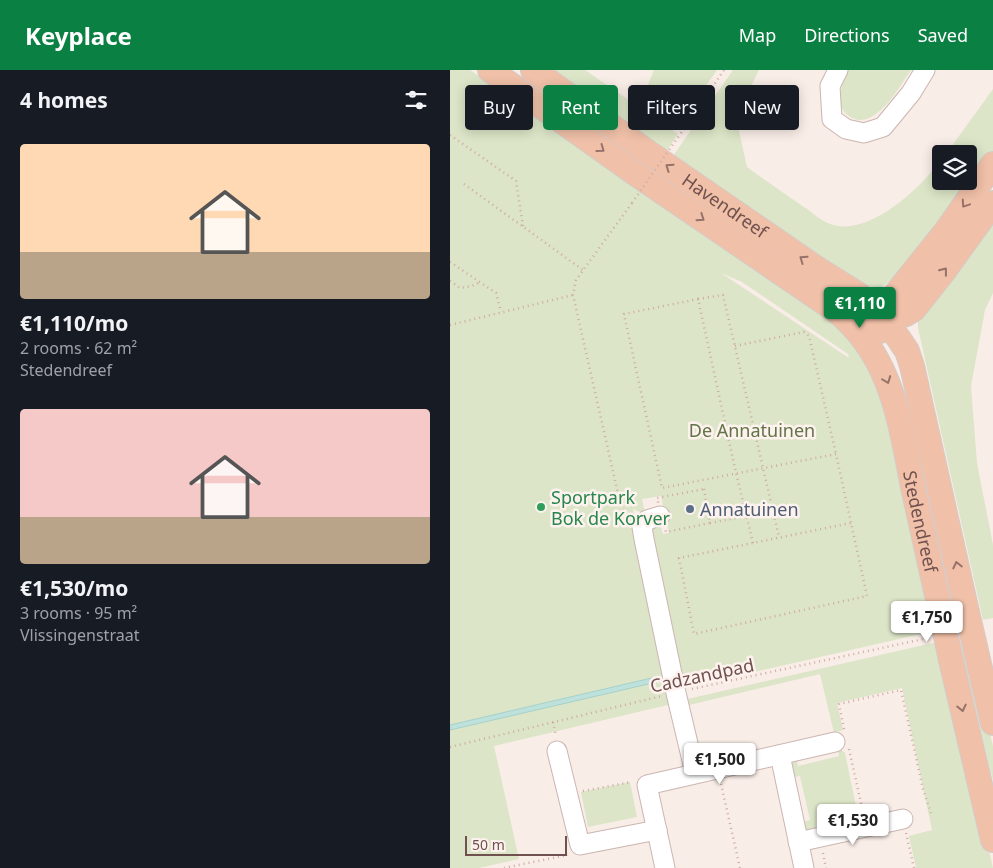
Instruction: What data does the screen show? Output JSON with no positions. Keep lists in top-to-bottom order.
{
  "streets": {
    "main road": ["Havendreef", "Stedendreef"],
    "path": ["Cadzandpad"]
  },
  "crossings": [
    ["Havendreef", "Stedendreef"],
    ["Stedendreef", "Cadzandpad"]
  ],
  "parks": ["De Annatuinen"],
  "places": ["Sportpark Bok de Korver", "Annatuinen"],
  "scale_bar": "50 m",
  "page": {
    "header": "Keyplace",
    "nav": ["Map", "Directions", "Saved"],
    "heading": "4 homes",
    "chip": [
      "Buy",
      "Rent",
      "Filters",
      "New"
    ],
    "list": [
      {
        "name": "€1,110/mo",
        "note": "2 rooms · 62 m² · Stedendreef"
      },
      {
        "name": "€1,530/mo",
        "note": "3 rooms · 95 m² · Vlissingenstraat"
      }
    ],
    "price": [
      "€1,110",
      "€1,750",
      "€1,500",
      "€1,530"
    ],
    "scale": "50 m"
  }
}
